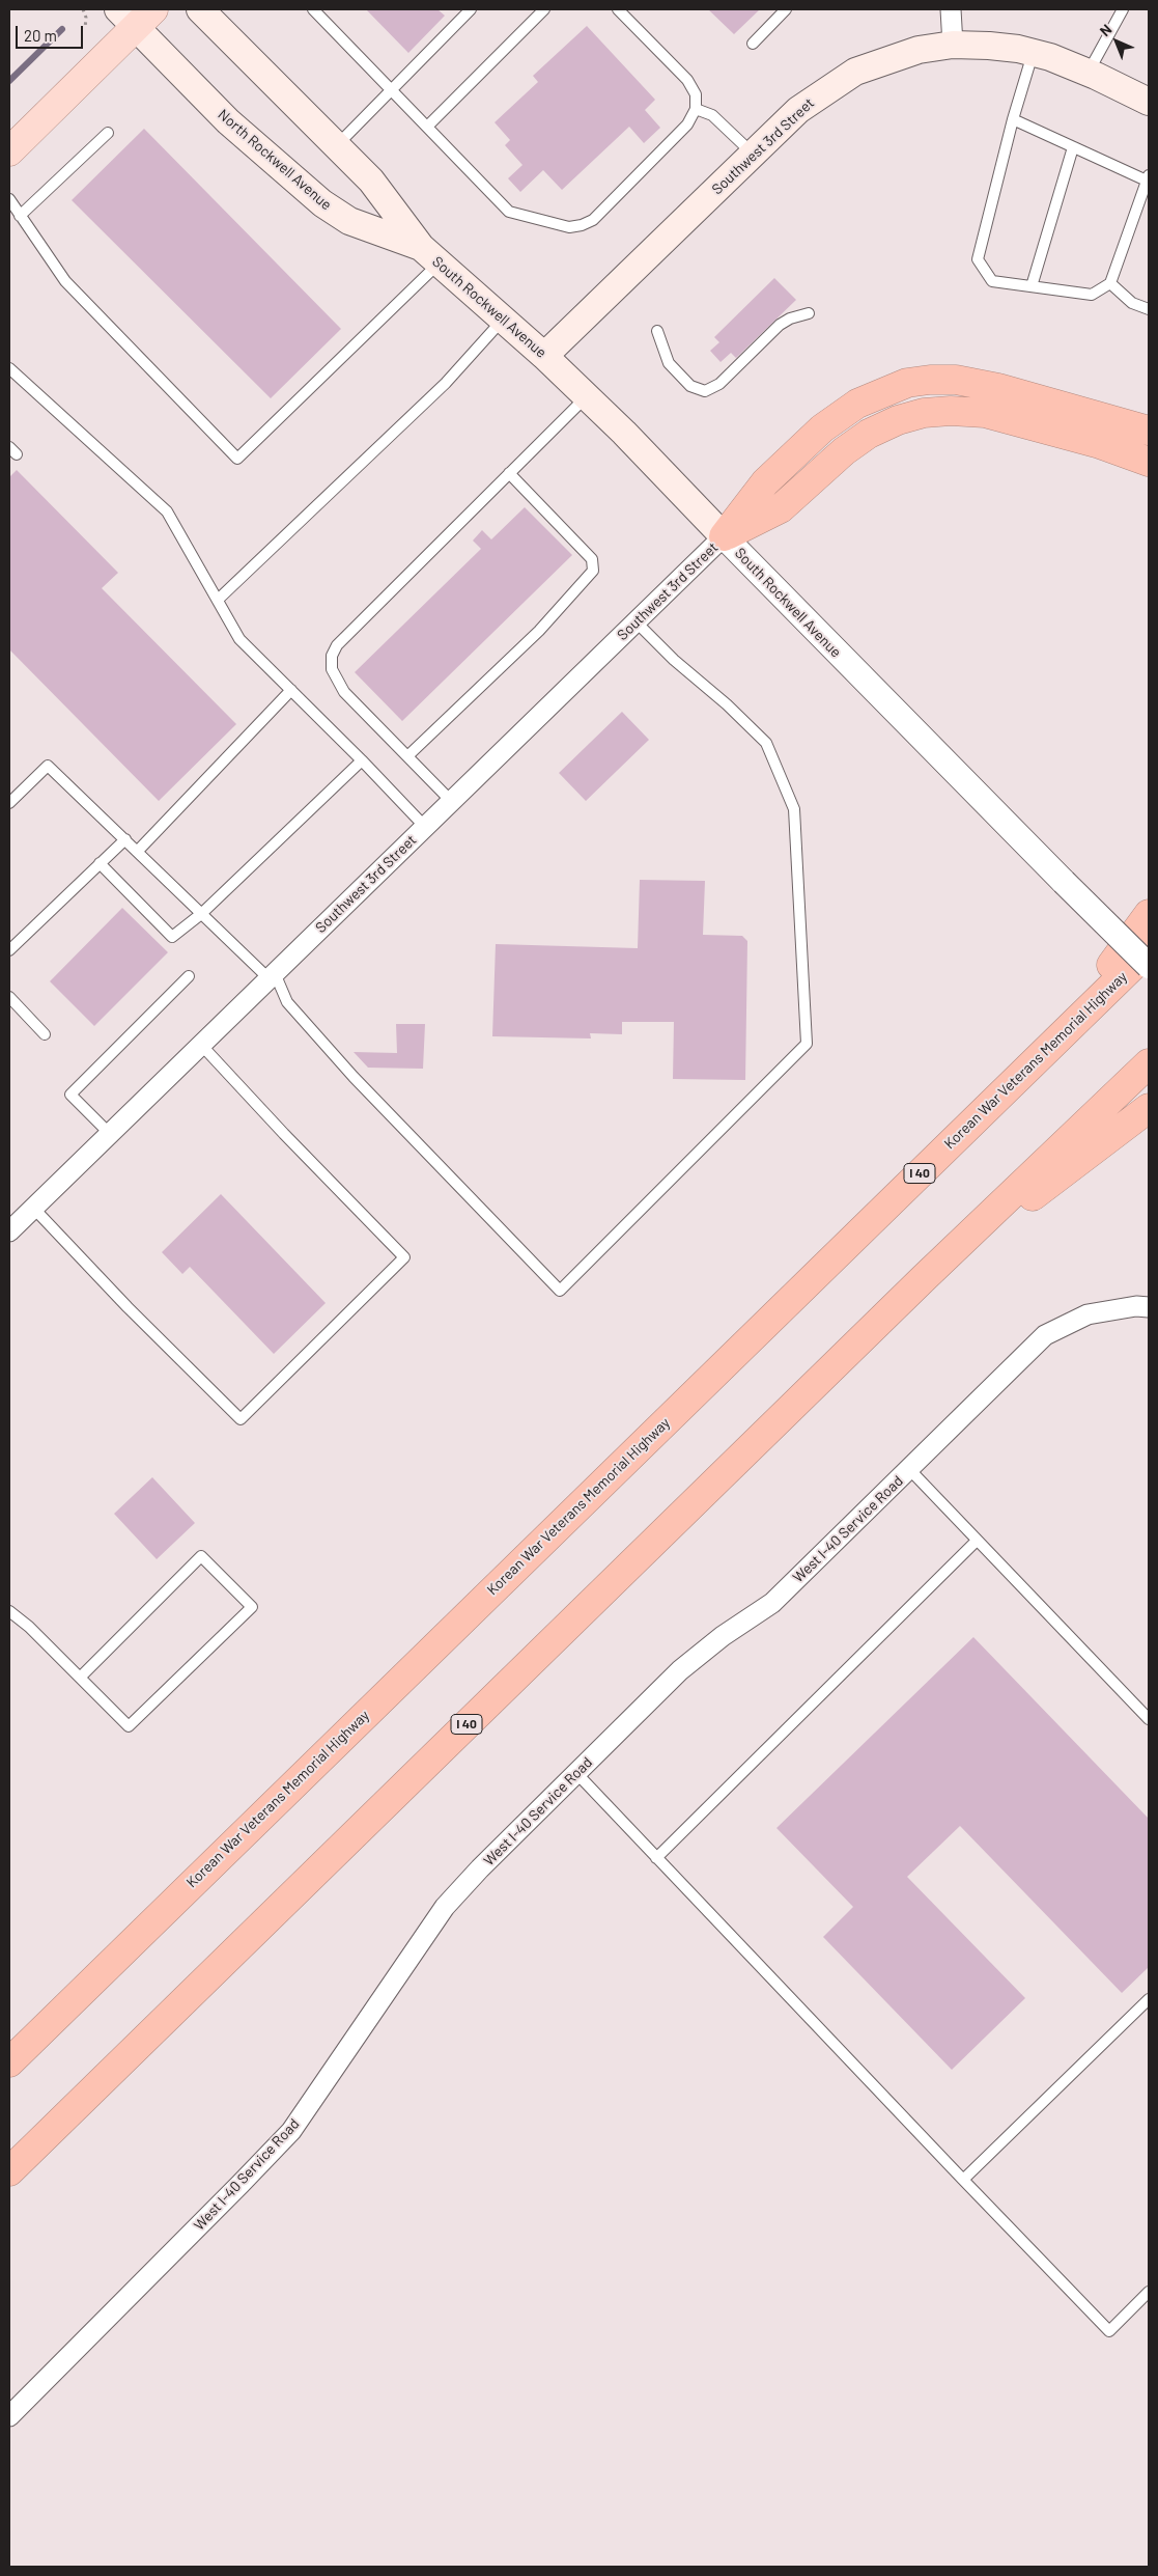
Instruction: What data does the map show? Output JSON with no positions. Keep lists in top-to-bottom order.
{
  "streets": {
    "highway": ["Korean War Veterans Memorial Highway", "I 40"],
    "main road": ["Southwest 3rd Street", "North Rockwell Avenue", "South Rockwell Avenue"],
    "street": ["West I-40 Service Road"]
  },
  "crossings": [
    ["Southwest 3rd Street", "South Rockwell Avenue"],
    ["North Rockwell Avenue", "South Rockwell Avenue"]
  ],
  "scale_bar": "20 m",
  "north": "top left"
}
